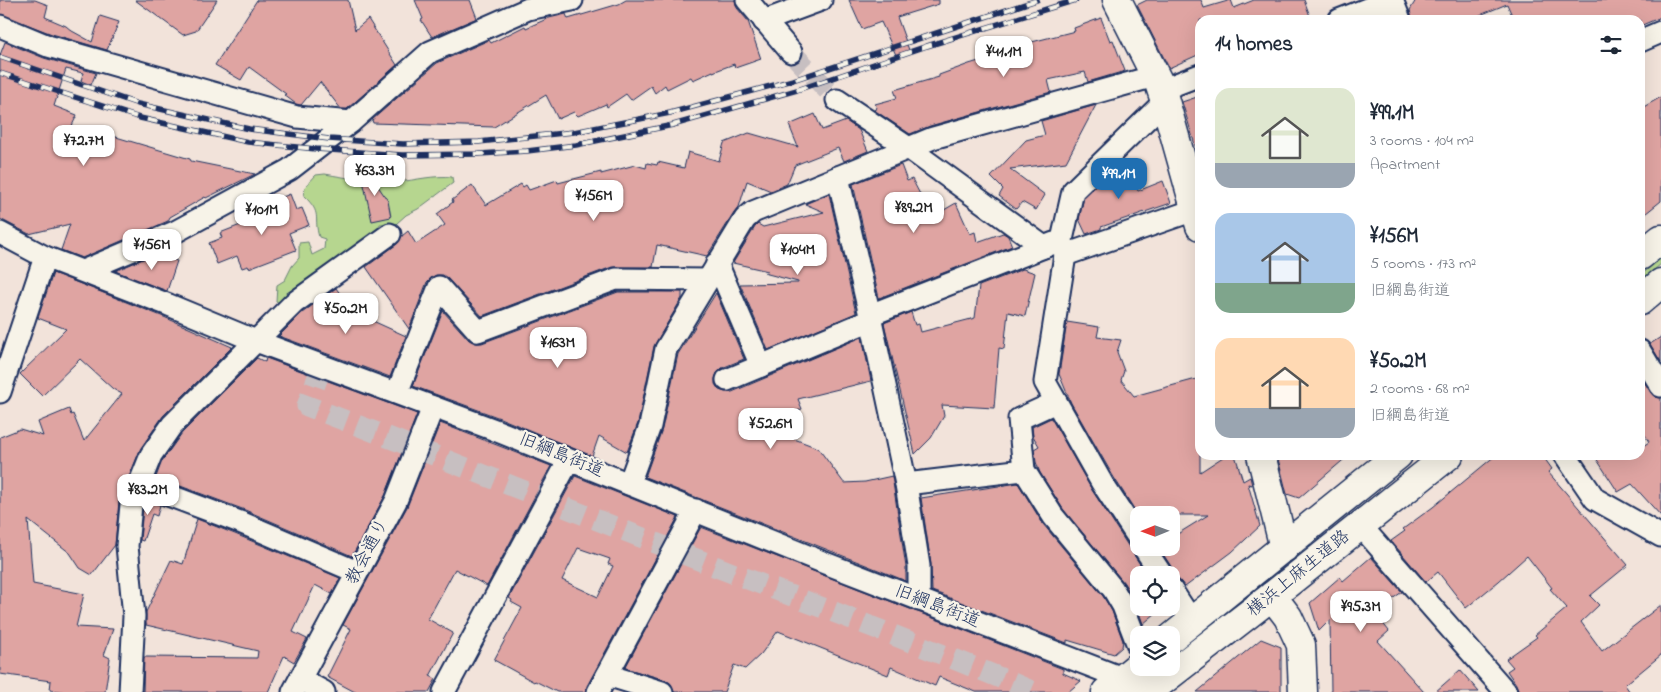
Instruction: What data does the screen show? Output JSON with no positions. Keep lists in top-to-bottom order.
{
  "streets": {
    "main road": ["横浜上麻生道路"],
    "street": ["旧綱島街道", "教会通り"]
  },
  "crossings": [
    ["旧綱島街道", "教会通り"]
  ],
  "north": "left",
  "page": {
    "heading": "14 homes",
    "price": [
      "¥41.1M",
      "¥72.7M",
      "¥63.3M",
      "¥99.1M",
      "¥156M",
      "¥89.2M",
      "¥101M",
      "¥156M",
      "¥104M",
      "¥50.2M",
      "¥163M",
      "¥52.6M",
      "¥83.2M",
      "¥95.3M"
    ],
    "list": [
      {
        "name": "¥99.1M",
        "note": "3 rooms · 104 m² · Apartment"
      },
      {
        "name": "¥156M",
        "note": "5 rooms · 173 m² · 旧綱島街道"
      },
      {
        "name": "¥50.2M",
        "note": "2 rooms · 68 m² · 旧綱島街道"
      }
    ]
  }
}
